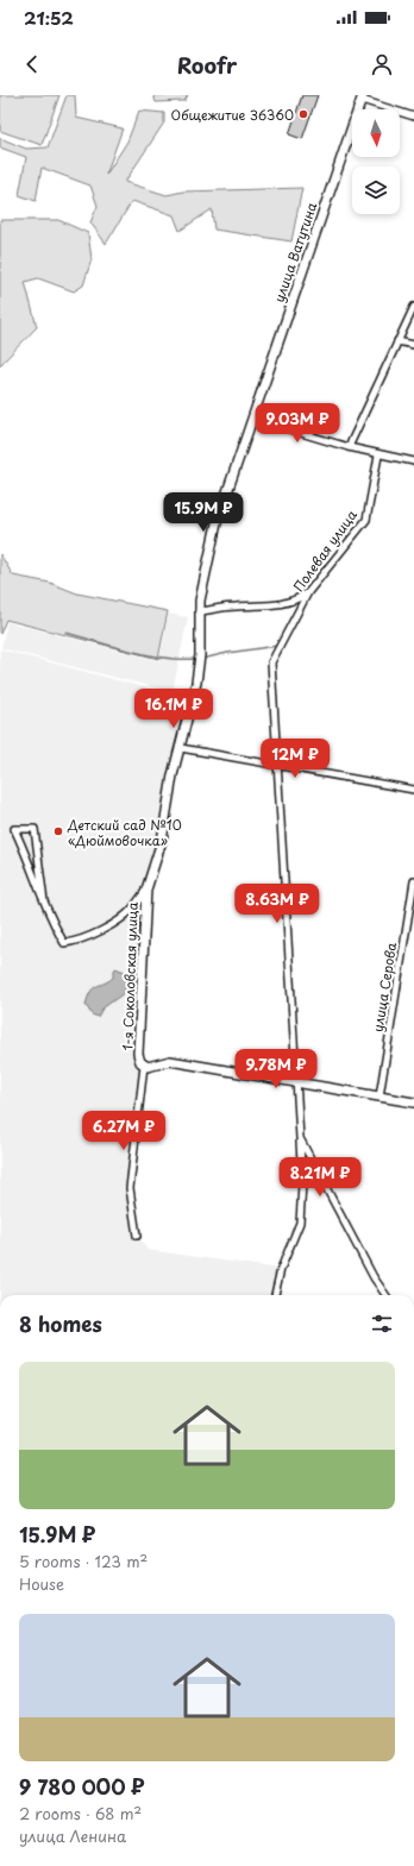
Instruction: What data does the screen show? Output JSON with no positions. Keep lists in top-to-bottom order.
{
  "streets": {
    "street": [
      "улица Ватутина",
      "Полевая улица",
      "1-я Соколовская улица",
      "улица Серова"
    ]
  },
  "crossings": [
    ["улица Ватутина", "1-я Соколовская улица"]
  ],
  "places": ["Общежитие 36360", "Детский сад №10 «Дюймовочка»"],
  "north": "bottom",
  "page": {
    "status": "21:52",
    "header": "Roofr",
    "price": [
      "9.03M ₽",
      "15.9M ₽",
      "16.1M ₽",
      "12M ₽",
      "8.63M ₽",
      "9.78M ₽",
      "6.27M ₽",
      "8.21M ₽"
    ],
    "heading": "8 homes",
    "list": [
      {
        "name": "15.9M ₽",
        "note": "5 rooms · 123 m² · House"
      },
      {
        "name": "9 780 000 ₽",
        "note": "2 rooms · 68 m² · улица Ленина"
      }
    ]
  }
}
